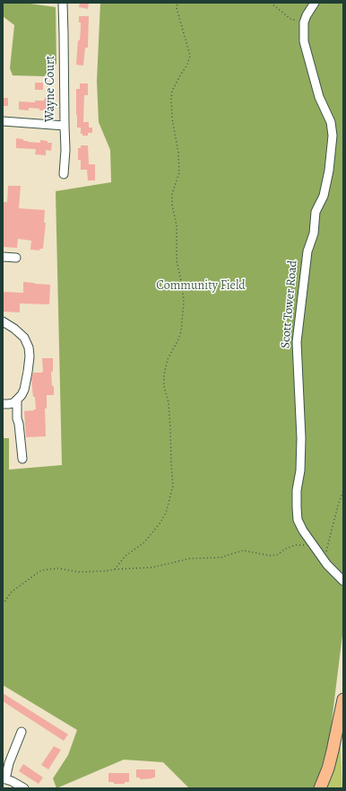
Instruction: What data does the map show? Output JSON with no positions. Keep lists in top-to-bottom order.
{
  "streets": {
    "street": ["Wayne Court", "Scott Tower Road"]
  },
  "parks": ["Community Field"]
}
